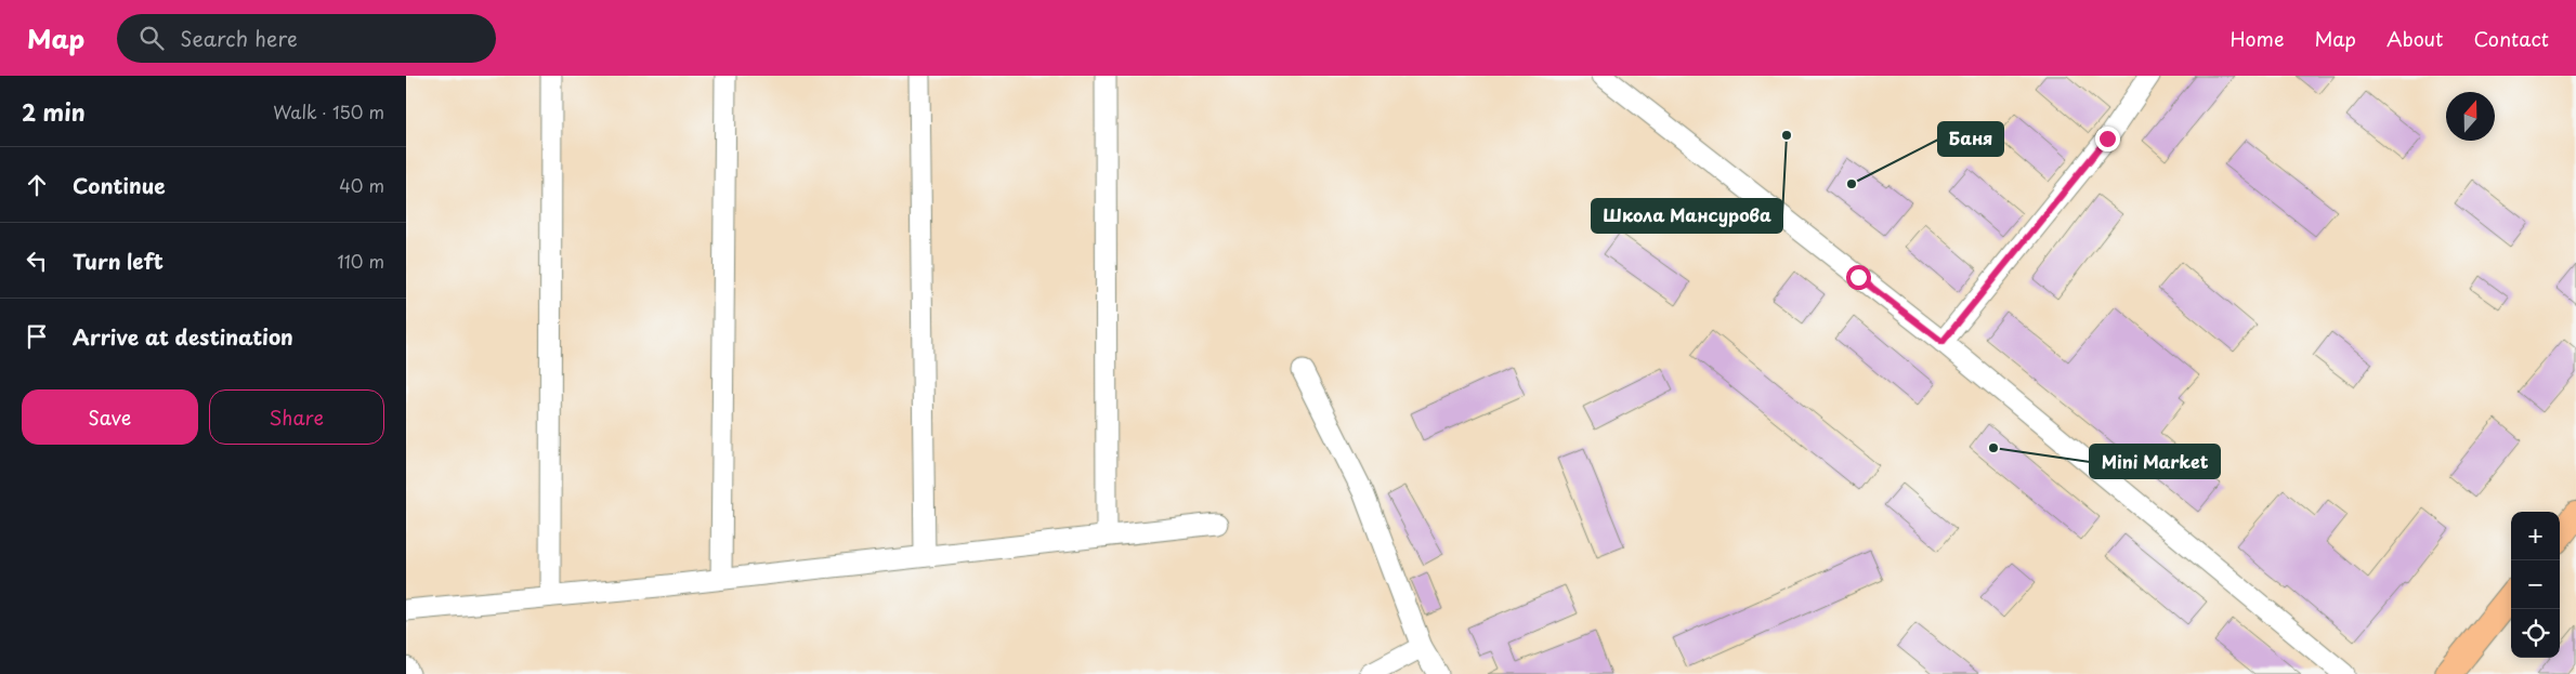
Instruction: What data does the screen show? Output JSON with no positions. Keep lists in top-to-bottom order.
{
  "places": ["Школа Мансурова", "Баня", "Mini Market"],
  "north": "top",
  "page": {
    "header": "Map",
    "search": "Search here",
    "nav": [
      "Home",
      "Map",
      "About",
      "Contact"
    ],
    "heading": ["2 min", "Walk · 150 m"],
    "list": [
      ["Continue", "40 m"],
      ["Turn left", "110 m"],
      "Arrive at destination"
    ],
    "buttons": ["Save", "Share"],
    "map_buttons": ["+", "−"]
  }
}
